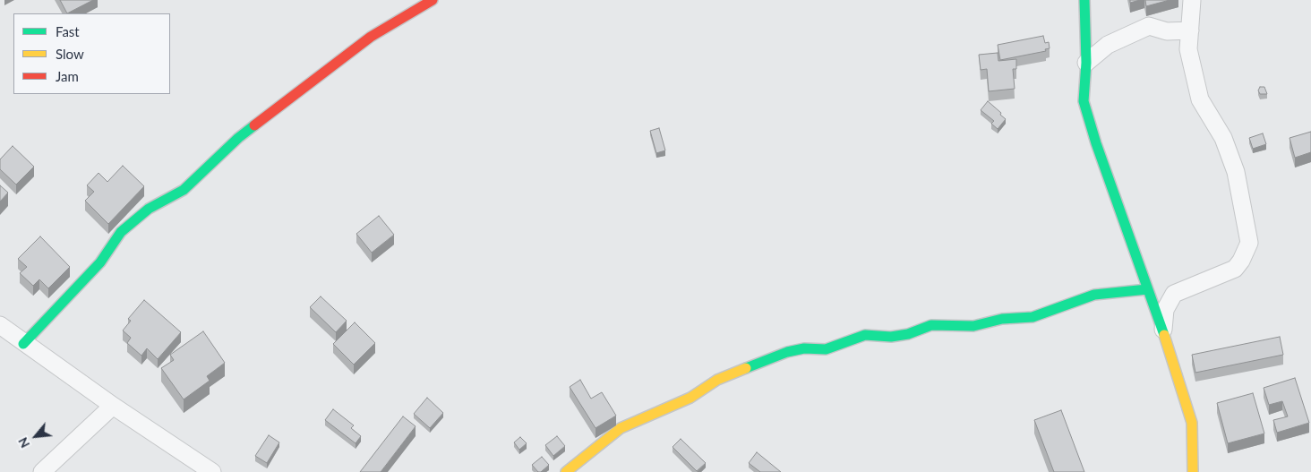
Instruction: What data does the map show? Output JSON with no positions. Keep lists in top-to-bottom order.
{
  "legend": ["Fast", "Slow", "Jam"],
  "north": "bottom left"
}
